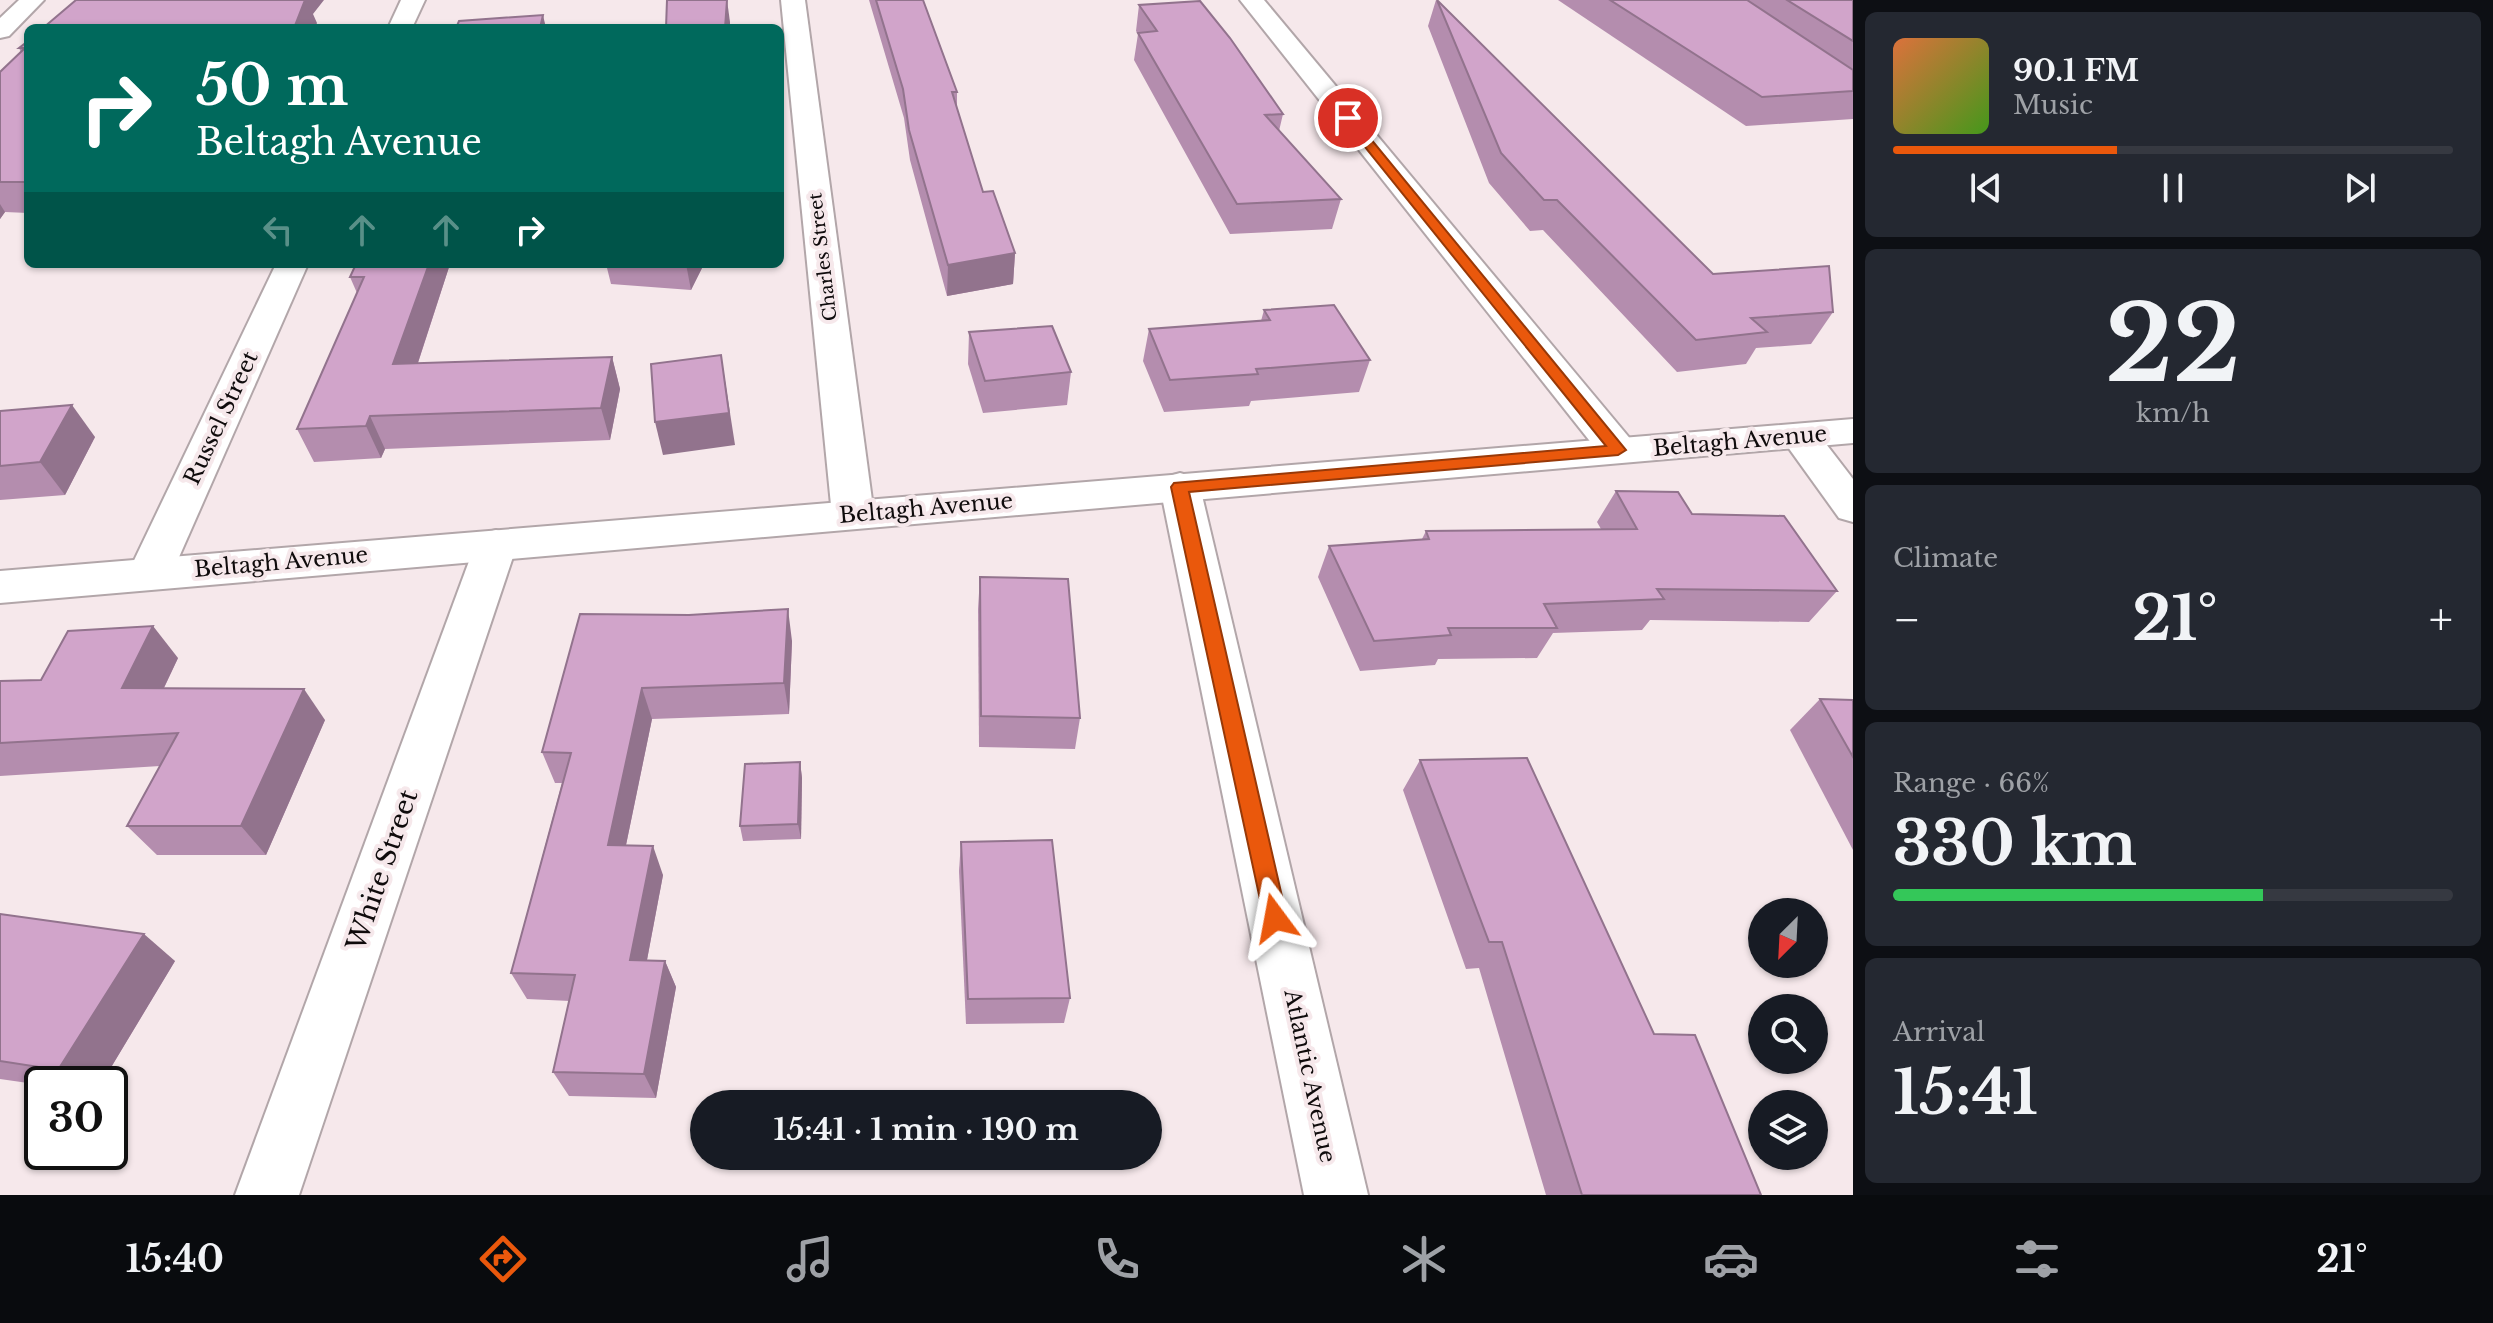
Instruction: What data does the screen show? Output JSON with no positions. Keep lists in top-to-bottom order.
{
  "streets": {
    "street": [
      "Charles Street",
      "Russel Street",
      "Beltagh Avenue",
      "White Street",
      "Atlantic Avenue"
    ]
  },
  "crossings": [
    ["Charles Street", "Beltagh Avenue"],
    ["Russel Street", "Beltagh Avenue"],
    ["Beltagh Avenue", "White Street"],
    ["Beltagh Avenue", "Atlantic Avenue"]
  ],
  "north": "bottom left",
  "page": {
    "turn": ["50 m", "Beltagh Avenue"],
    "song": ["90.1 FM", "Music"],
    "tile": [
      ["22", "km/h"],
      "Climate",
      ["Range · 66%", "330 km"],
      ["Arrival", "15:41"]
    ],
    "heat": ["−", "21°", "+"],
    "limit": "30",
    "trip": "15:41 · 1 min · 190 m",
    "tabs": ["15:40", "21°"]
  }
}
